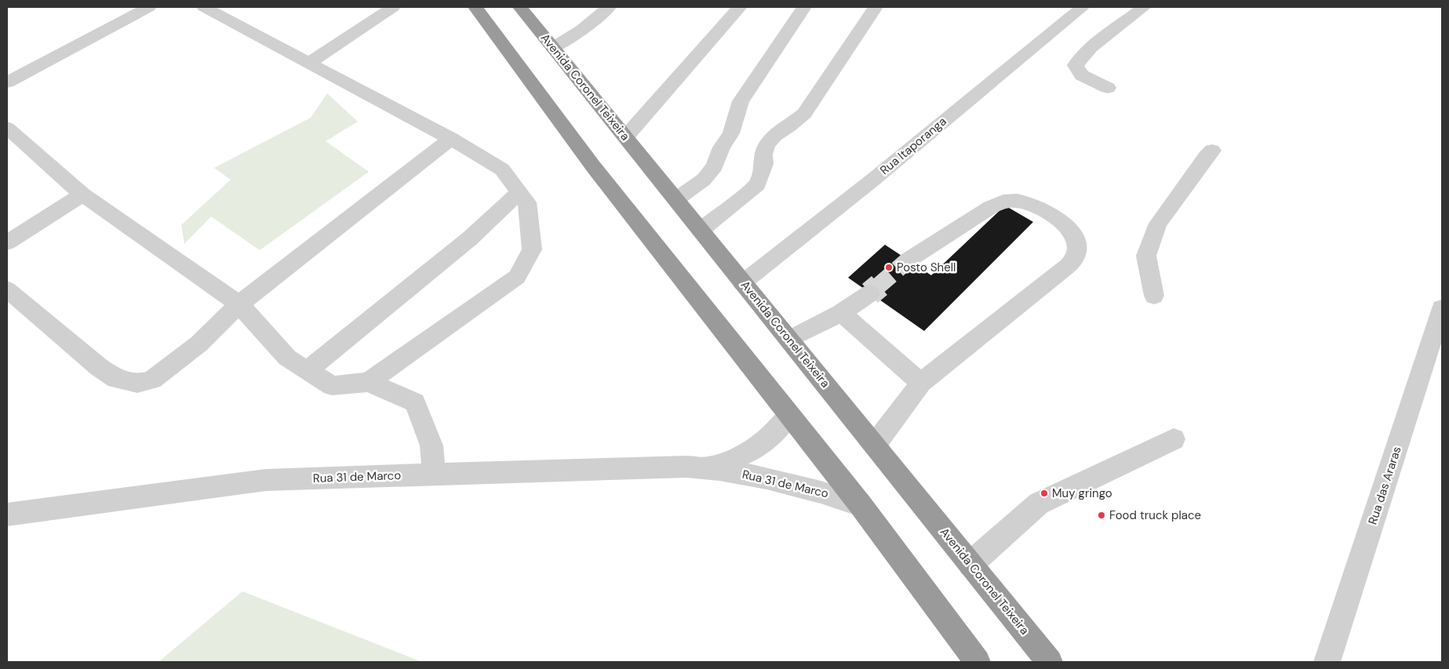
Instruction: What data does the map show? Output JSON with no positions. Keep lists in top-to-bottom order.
{
  "streets": {
    "highway": ["Avenida Coronel Teixeira"],
    "street": ["Rua Itaporanga", "Rua 31 de Marco", "Rua das Araras"]
  },
  "crossings": [
    ["Avenida Coronel Teixeira", "Rua Itaporanga"]
  ],
  "places": ["Posto Shell", "Muy gringo", "Food truck place"]
}
